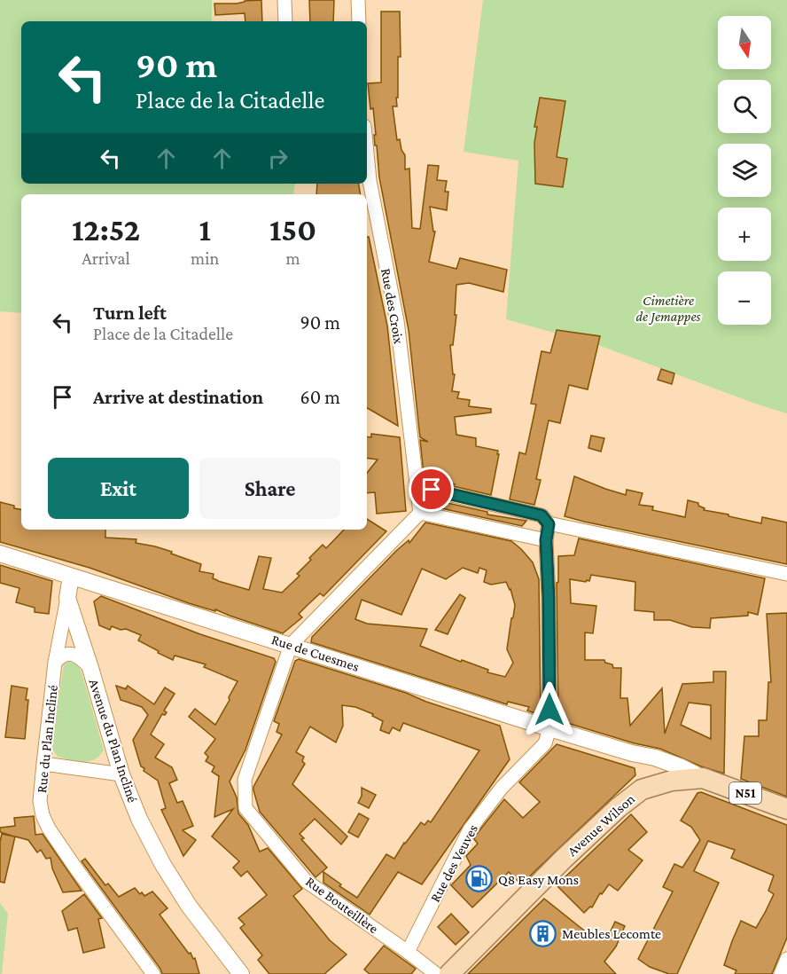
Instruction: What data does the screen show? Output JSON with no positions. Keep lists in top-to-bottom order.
{
  "streets": {
    "main road": ["N51", "Avenue Wilson"],
    "street": [
      "Rue des Croix",
      "Rue de Cuesmes",
      "Rue du Plan Incliné",
      "Avenue du Plan Incliné",
      "Rue des Veuves",
      "Rue Bouteillère"
    ]
  },
  "crossings": [
    ["Rue de Cuesmes", "Avenue du Plan Incliné"],
    ["Rue de Cuesmes", "N51"],
    ["Rue de Cuesmes", "Avenue Wilson"],
    ["Rue de Cuesmes", "Rue des Veuves"],
    ["Rue de Cuesmes", "Rue Bouteillère"],
    ["Rue du Plan Incliné", "Avenue du Plan Incliné"],
    ["N51", "Avenue Wilson"],
    ["Rue des Veuves", "Rue Bouteillère"]
  ],
  "parks": ["Cimetière de Jemappes"],
  "places": {
    "fuel station": ["Q8 Easy Mons"],
    "building": ["Meubles Lecomte"]
  },
  "north": "bottom",
  "page": {
    "map_buttons": ["+", "−"],
    "turn": ["90 m", "Place de la Citadelle"],
    "eta": [
      "12:52",
      "Arrival",
      "1",
      "min",
      "150",
      "m"
    ],
    "list": [
      {
        "name": "Turn left",
        "note": "Place de la Citadelle",
        "value": "90 m"
      },
      {
        "name": "Arrive at destination",
        "value": "60 m"
      }
    ],
    "buttons": ["Exit", "Share"]
  }
}
